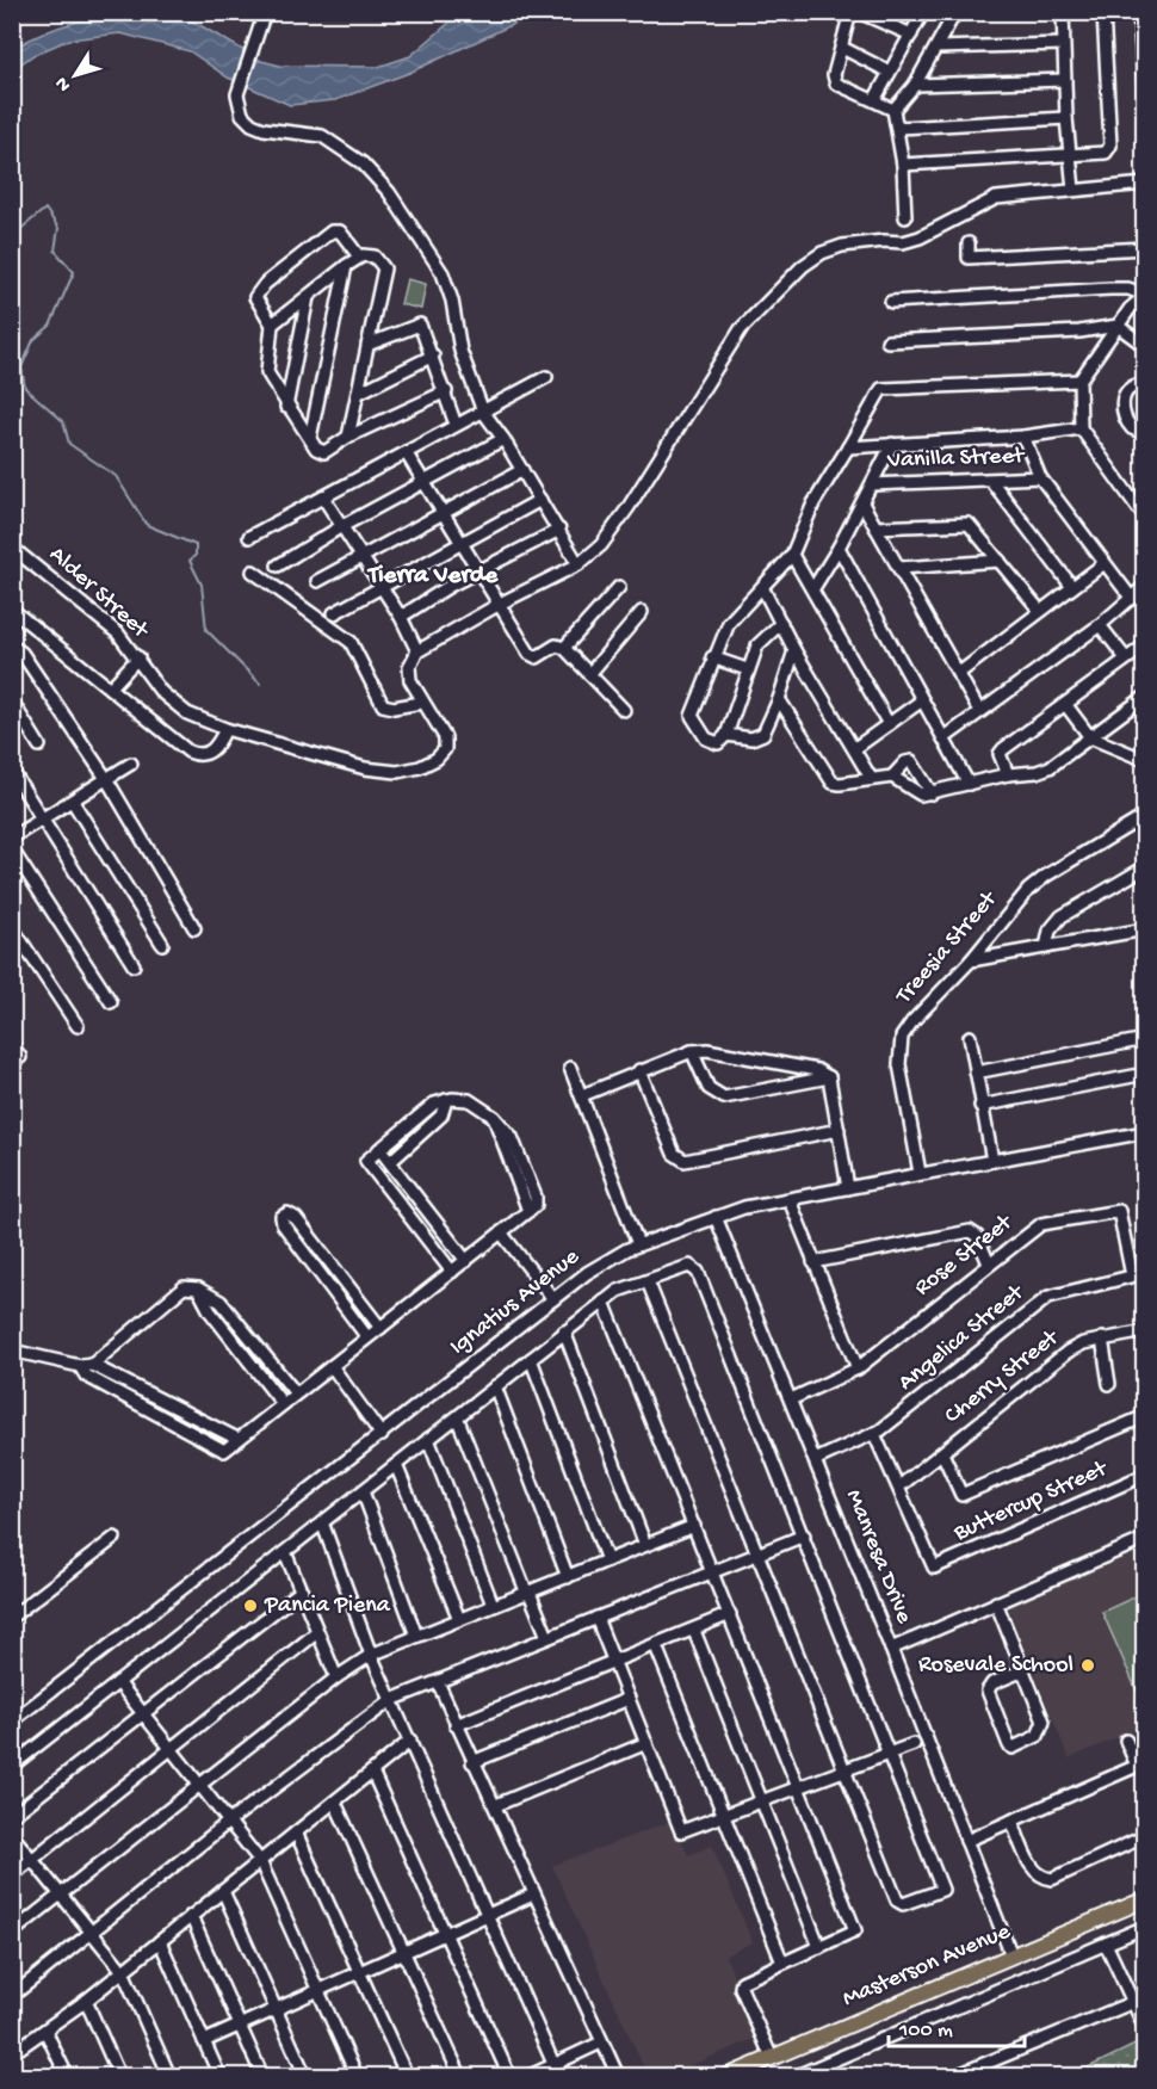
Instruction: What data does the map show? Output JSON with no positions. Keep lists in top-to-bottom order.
{
  "streets": {
    "main road": ["Masterson Avenue"],
    "street": [
      "Vanilla Street",
      "Alder Street",
      "Treesia Street",
      "Rose Street",
      "Ignatius Avenue",
      "Angelica Street",
      "Cherry Street",
      "Buttercup Street",
      "Manresa Drive"
    ]
  },
  "crossings": [
    ["Treesia Street", "Ignatius Avenue"],
    ["Rose Street", "Angelica Street"],
    ["Rose Street", "Manresa Drive"],
    ["Ignatius Avenue", "Manresa Drive"],
    ["Angelica Street", "Manresa Drive"],
    ["Cherry Street", "Buttercup Street"],
    ["Manresa Drive", "Masterson Avenue"]
  ],
  "districts": ["Tierra Verde"],
  "places": ["Pancia Piena", "Rosevale School"],
  "scale_bar": "100 m",
  "north": "bottom left"
}
